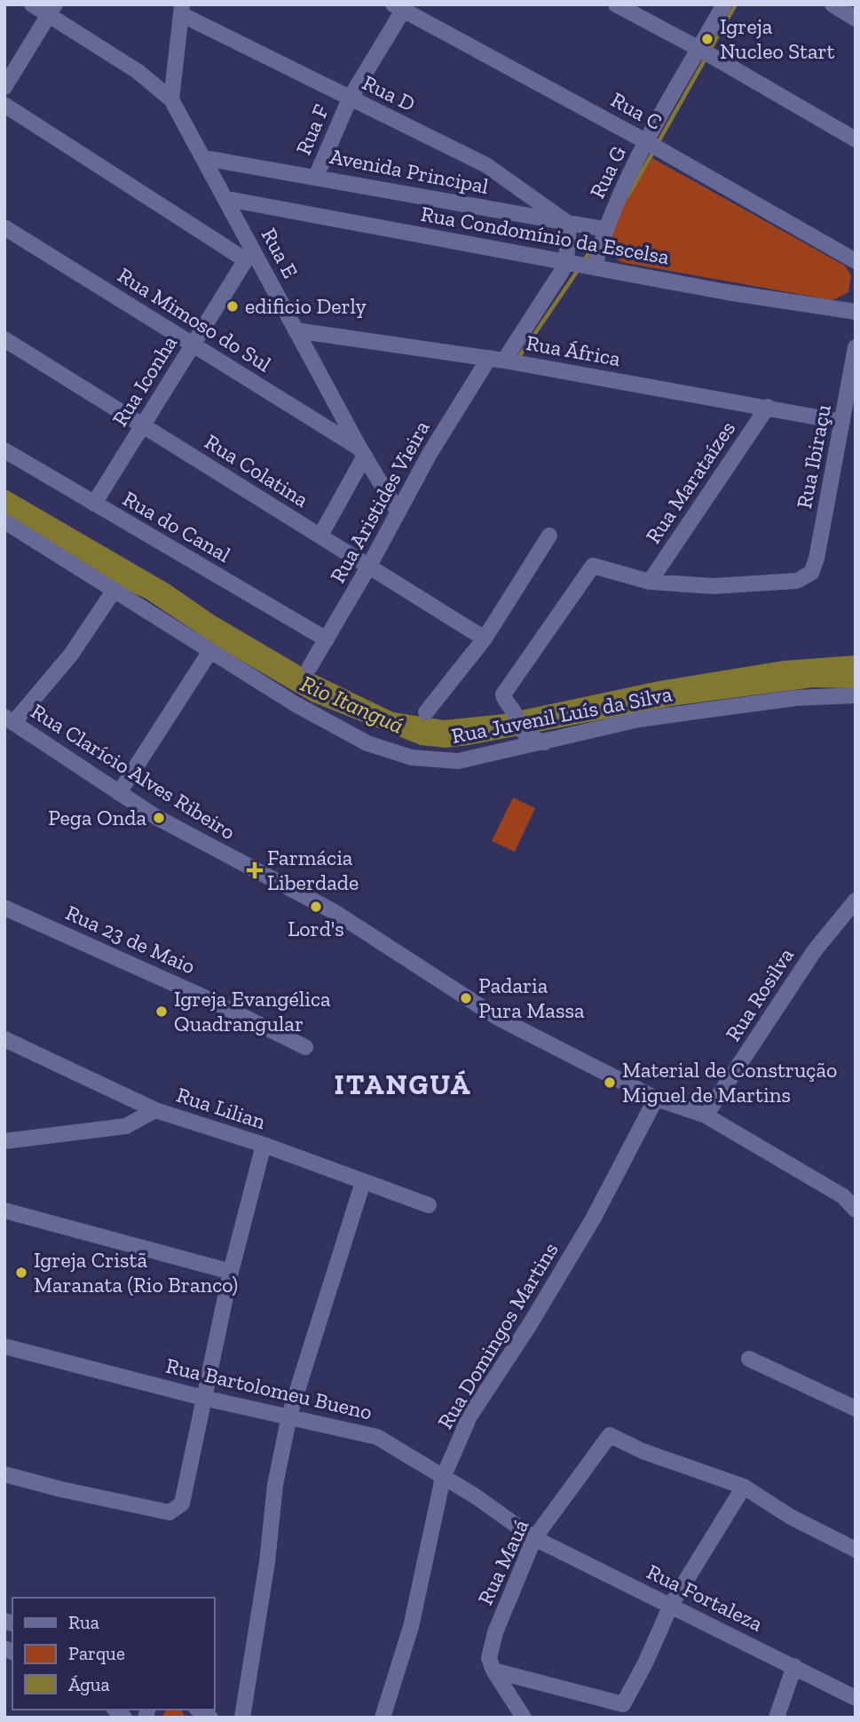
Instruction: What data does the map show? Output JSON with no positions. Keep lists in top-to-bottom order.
{
  "streets": {
    "street": [
      "Rua D",
      "Rua C",
      "Rua F",
      "Avenida Principal",
      "Rua G",
      "Rua Condomínio da Escelsa",
      "Rua E",
      "Rua Mimoso do Sul",
      "Rua África",
      "Rua Iconha",
      "Rua Ibiraçu",
      "Rua Colatina",
      "Rua Marataízes",
      "Rua Aristides Vieira",
      "Rua do Canal",
      "Rua Juvenil Luís da Silva",
      "Rua Clarício Alves Ribeiro",
      "Rua 23 de Maio",
      "Rua Rosilva",
      "Rua Lilian",
      "Rua Domingos Martins",
      "Rua Bartolomeu Bueno",
      "Rua Mauá",
      "Rua Fortaleza"
    ]
  },
  "crossings": [
    ["Rua D", "Rua F"],
    ["Rua D", "Avenida Principal"],
    ["Rua C", "Rua F"],
    ["Rua C", "Rua G"],
    ["Rua F", "Avenida Principal"],
    ["Avenida Principal", "Rua G"],
    ["Avenida Principal", "Rua E"],
    ["Rua G", "Rua Condomínio da Escelsa"],
    ["Rua Condomínio da Escelsa", "Rua E"],
    ["Rua Condomínio da Escelsa", "Rua Aristides Vieira"],
    ["Rua E", "Rua Mimoso do Sul"],
    ["Rua E", "Rua África"],
    ["Rua E", "Rua Iconha"],
    ["Rua E", "Rua Aristides Vieira"],
    ["Rua Mimoso do Sul", "Rua Iconha"],
    ["Rua África", "Rua Ibiraçu"],
    ["Rua África", "Rua Marataízes"],
    ["Rua África", "Rua Aristides Vieira"],
    ["Rua Iconha", "Rua Colatina"],
    ["Rua Iconha", "Rua do Canal"],
    ["Rua Ibiraçu", "Rua Marataízes"],
    ["Rua Colatina", "Rua Aristides Vieira"],
    ["Rua Aristides Vieira", "Rua do Canal"],
    ["Rua Clarício Alves Ribeiro", "Rua Rosilva"],
    ["Rua Clarício Alves Ribeiro", "Rua Domingos Martins"],
    ["Rua Domingos Martins", "Rua Bartolomeu Bueno"],
    ["Rua Bartolomeu Bueno", "Rua Mauá"],
    ["Rua Bartolomeu Bueno", "Rua Fortaleza"],
    ["Rua Mauá", "Rua Fortaleza"]
  ],
  "districts": ["ITANGUÁ"],
  "water": ["Rio Itanguá"],
  "places": {
    "other": [
      "Igreja Nucleo Start",
      "edificio Derly",
      "Pega Onda",
      "Lord's",
      "Padaria Pura Massa",
      "Igreja Evangélica Quadrangular",
      "Material de Construção Miguel de Martins",
      "Igreja Cristã Maranata (Rio Branco)"
    ],
    "health": ["Farmácia Liberdade"]
  },
  "legend": ["Rua", "Parque", "Água"]
}
